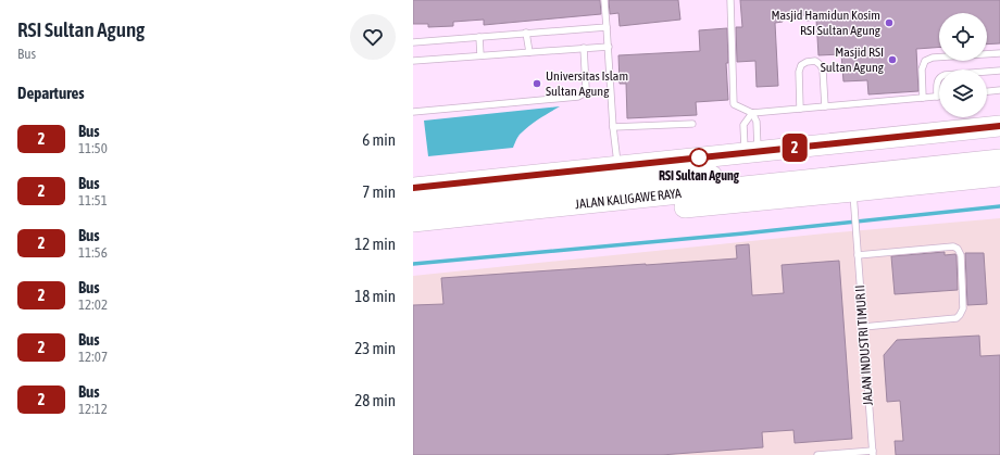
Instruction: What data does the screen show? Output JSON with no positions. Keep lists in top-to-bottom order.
{
  "streets": {
    "highway": ["JALAN KALIGAWE RAYA"],
    "lane": ["JALAN INDUSTRI TIMUR II"]
  },
  "places": [
    "Masjid Hamidun Kosim RSI Sultan Agung",
    "Masjid RSI Sultan Agung",
    "Universitas Islam Sultan Agung",
    "RSI Sultan Agung"
  ],
  "lines": ["bus line 2"],
  "page": {
    "heading": [
      ["RSI Sultan Agung", "Bus"],
      "Departures"
    ],
    "on_map": "2",
    "list": [
      {
        "mark": "2",
        "name": "Bus",
        "note": "11:50",
        "value": "6 min"
      },
      {
        "mark": "2",
        "name": "Bus",
        "note": "11:51",
        "value": "7 min"
      },
      {
        "mark": "2",
        "name": "Bus",
        "note": "11:56",
        "value": "12 min"
      },
      {
        "mark": "2",
        "name": "Bus",
        "note": "12:02",
        "value": "18 min"
      },
      {
        "mark": "2",
        "name": "Bus",
        "note": "12:07",
        "value": "23 min"
      },
      {
        "mark": "2",
        "name": "Bus",
        "note": "12:12",
        "value": "28 min"
      }
    ]
  }
}
